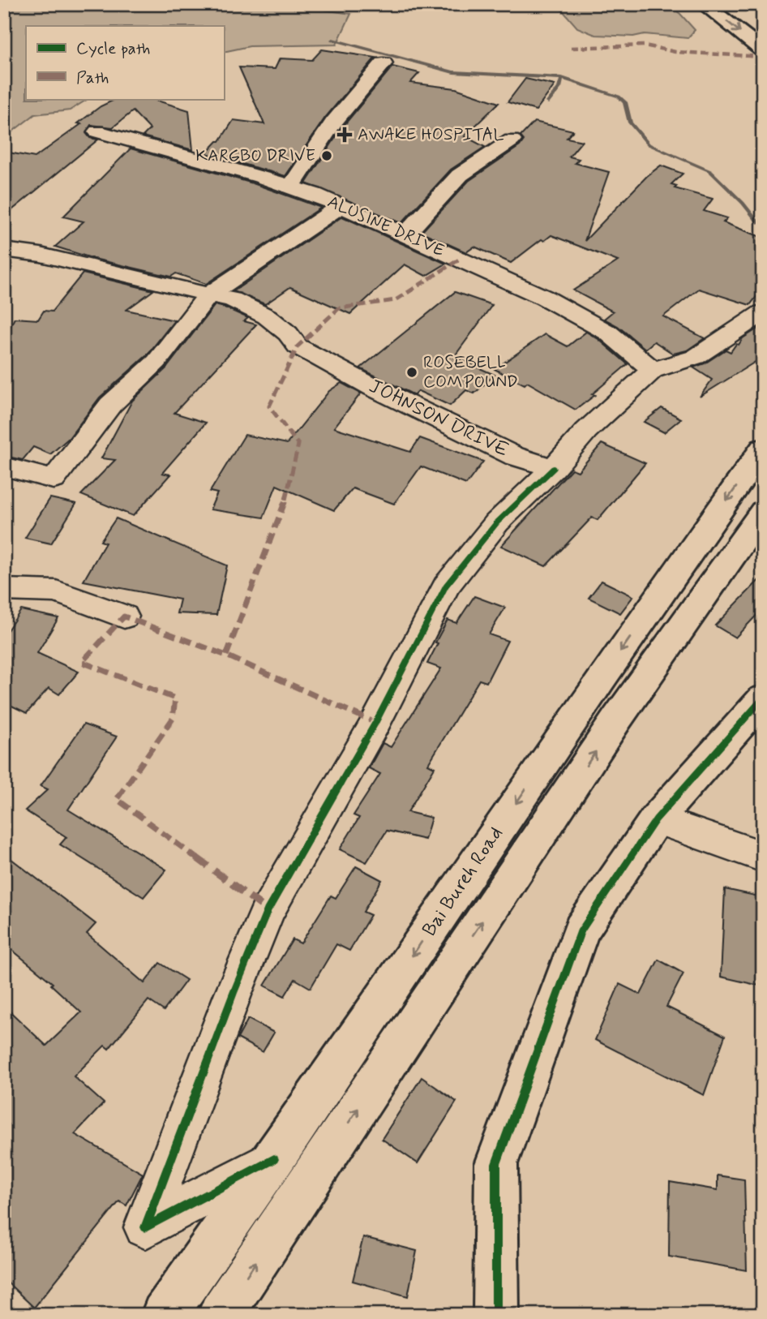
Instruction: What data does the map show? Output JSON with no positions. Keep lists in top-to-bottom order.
{
  "streets": {
    "main road": ["Bai Bureh Road"],
    "street": ["ALUSINE DRIVE", "JOHNSON DRIVE"]
  },
  "places": {
    "health": ["AWAKE HOSPITAL"],
    "other": ["KARGBO DRIVE", "ROSEBELL COMPOUND"]
  },
  "legend": ["Cycle path", "Path"]
}
